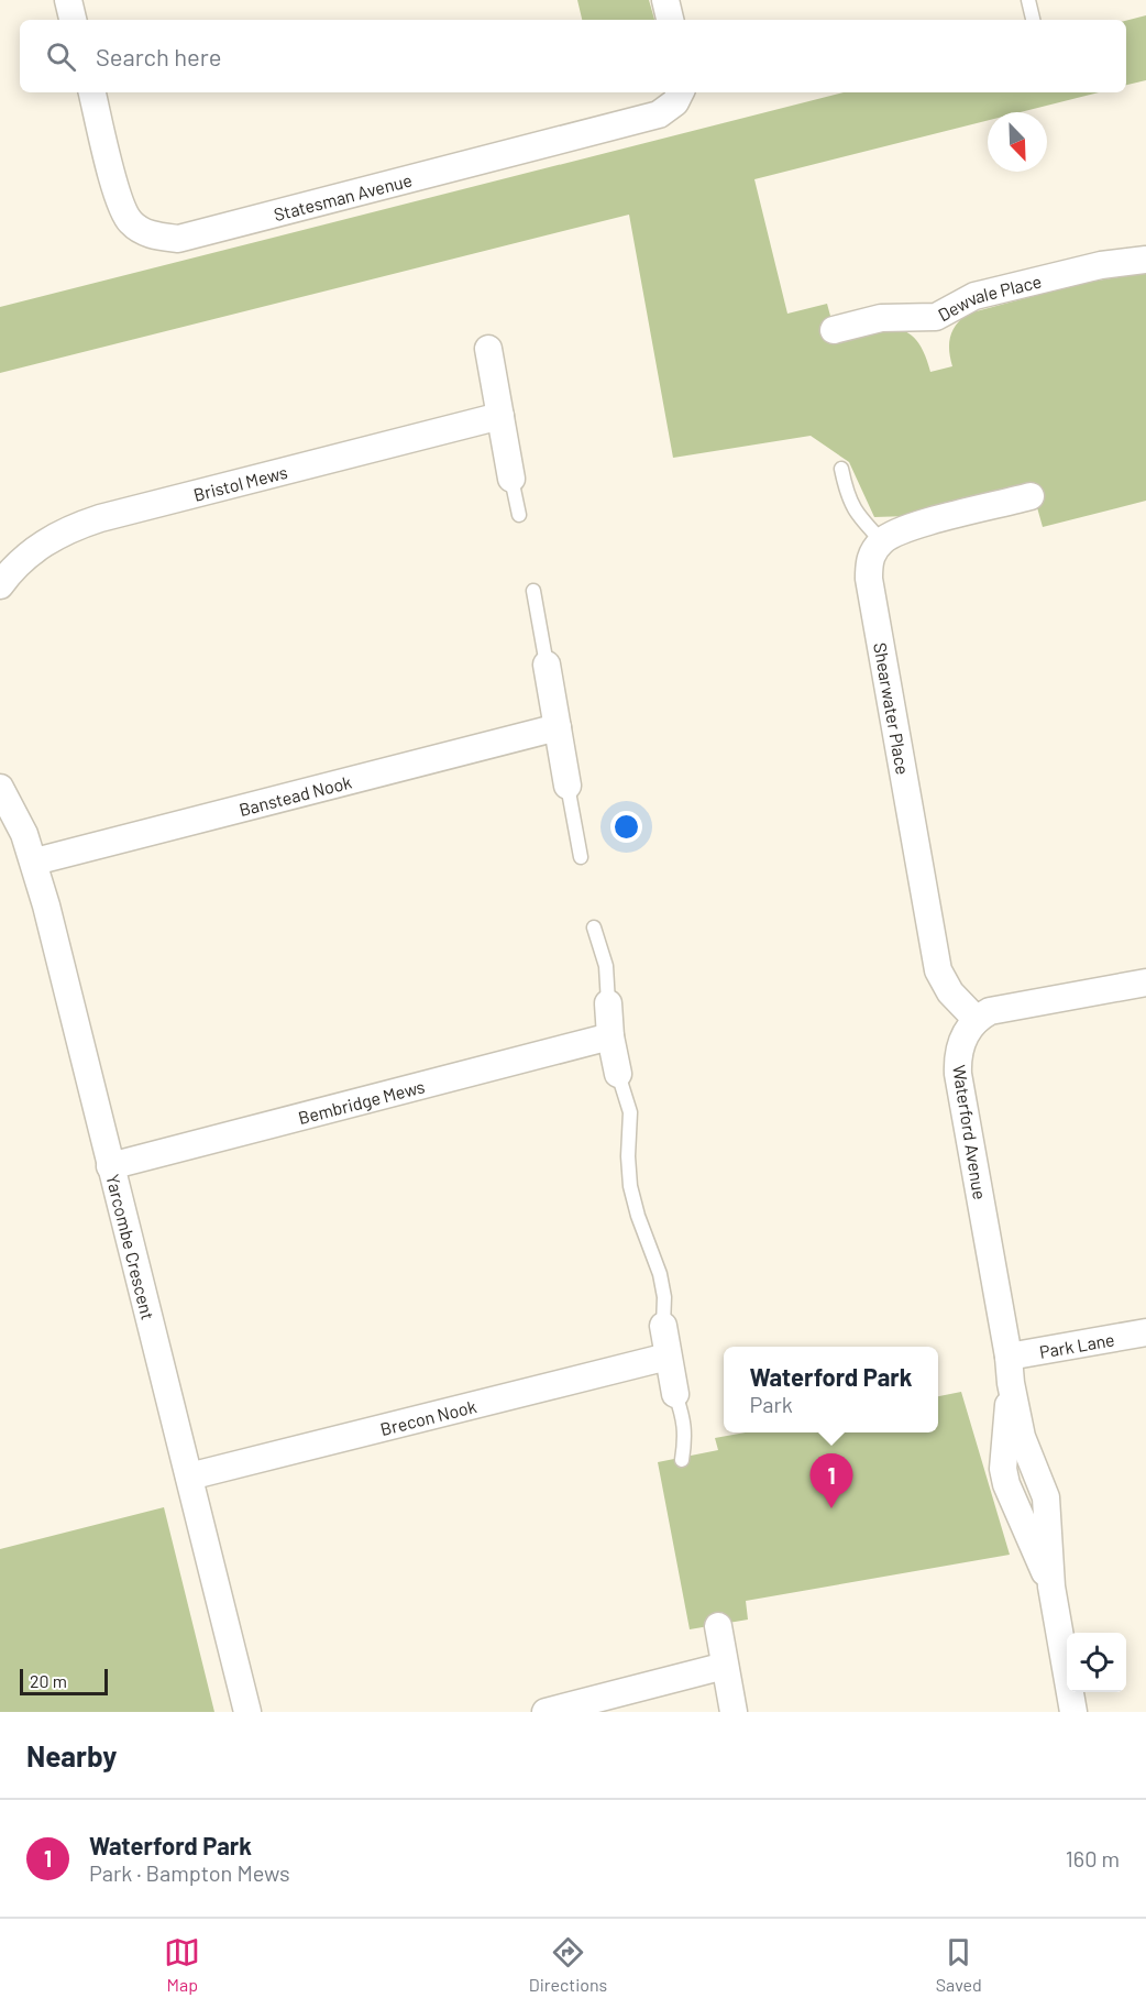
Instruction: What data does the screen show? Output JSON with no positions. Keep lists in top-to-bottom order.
{
  "streets": {
    "street": [
      "Statesman Avenue",
      "Dewvale Place",
      "Bristol Mews",
      "Shearwater Place",
      "Banstead Nook",
      "Bembridge Mews",
      "Waterford Avenue",
      "Yarcombe Crescent",
      "Park Lane",
      "Brecon Nook"
    ]
  },
  "crossings": [
    ["Shearwater Place", "Waterford Avenue"],
    ["Banstead Nook", "Yarcombe Crescent"],
    ["Bembridge Mews", "Yarcombe Crescent"],
    ["Waterford Avenue", "Park Lane"],
    ["Yarcombe Crescent", "Brecon Nook"]
  ],
  "scale_bar": "20 m",
  "north": "bottom right",
  "page": {
    "search": "Search here",
    "popup": ["Waterford Park", "Park"],
    "pins": "1",
    "scale": "20 m",
    "heading": "Nearby",
    "list": [
      {
        "mark": "1",
        "name": "Waterford Park",
        "note": "Park · Bampton Mews",
        "value": "160 m"
      }
    ],
    "nav": ["Map", "Directions", "Saved"]
  }
}
